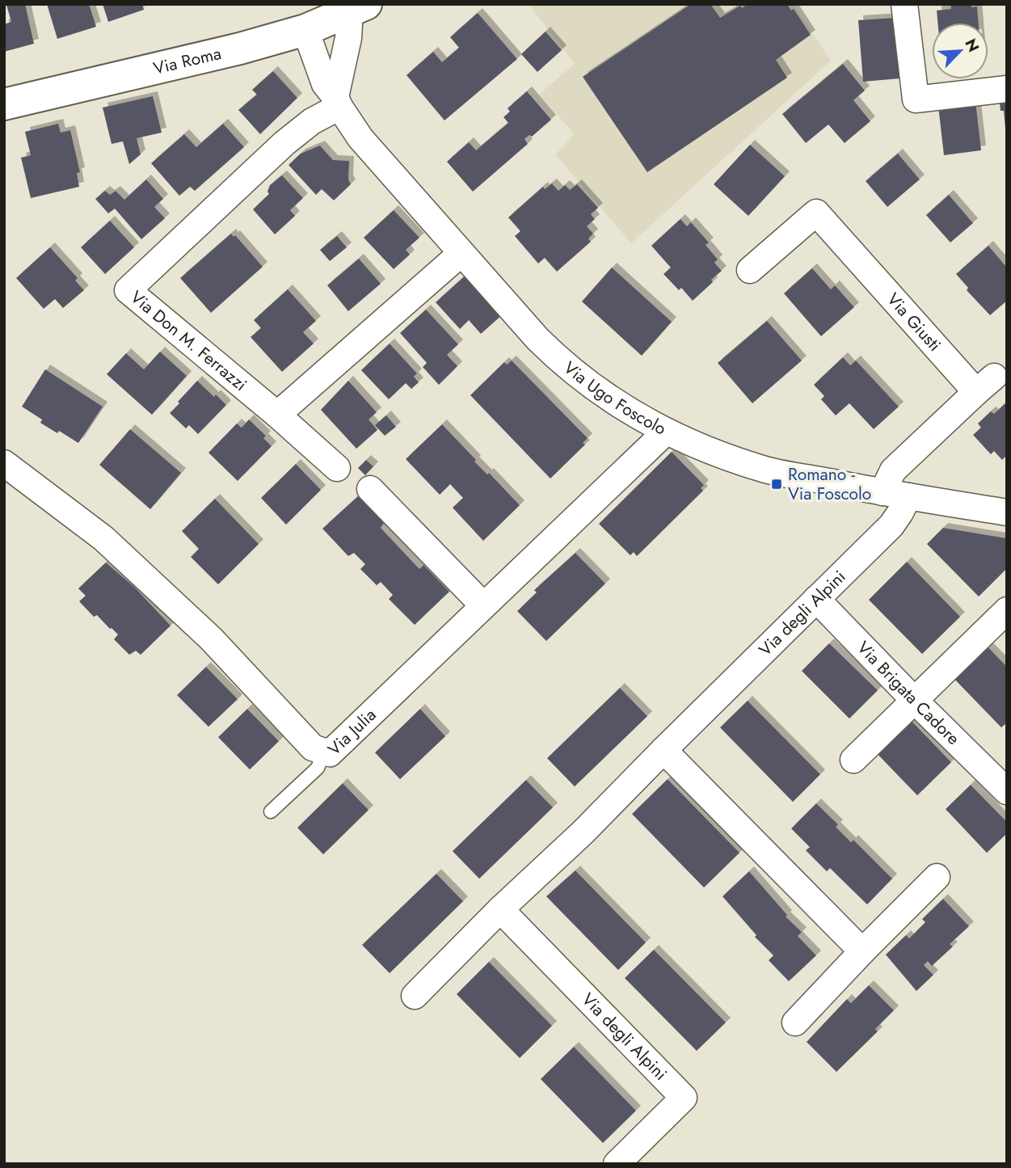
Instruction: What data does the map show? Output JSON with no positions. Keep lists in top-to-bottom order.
{
  "streets": {
    "main road": ["Via Roma"],
    "street": [
      "Via Giusti",
      "Via Don M. Ferrazzi",
      "Via Ugo Foscolo",
      "Via degli Alpini",
      "Via Brigata Cadore",
      "Via Julia"
    ]
  },
  "crossings": [
    ["Via Roma", "Via Ugo Foscolo"],
    ["Via Giusti", "Via Ugo Foscolo"],
    ["Via Don M. Ferrazzi", "Via Ugo Foscolo"],
    ["Via Ugo Foscolo", "Via degli Alpini"],
    ["Via Ugo Foscolo", "Via Julia"],
    ["Via degli Alpini", "Via Brigata Cadore"]
  ],
  "places": {
    "transit": ["Romano - Via Foscolo"]
  },
  "north": "top right"
}
